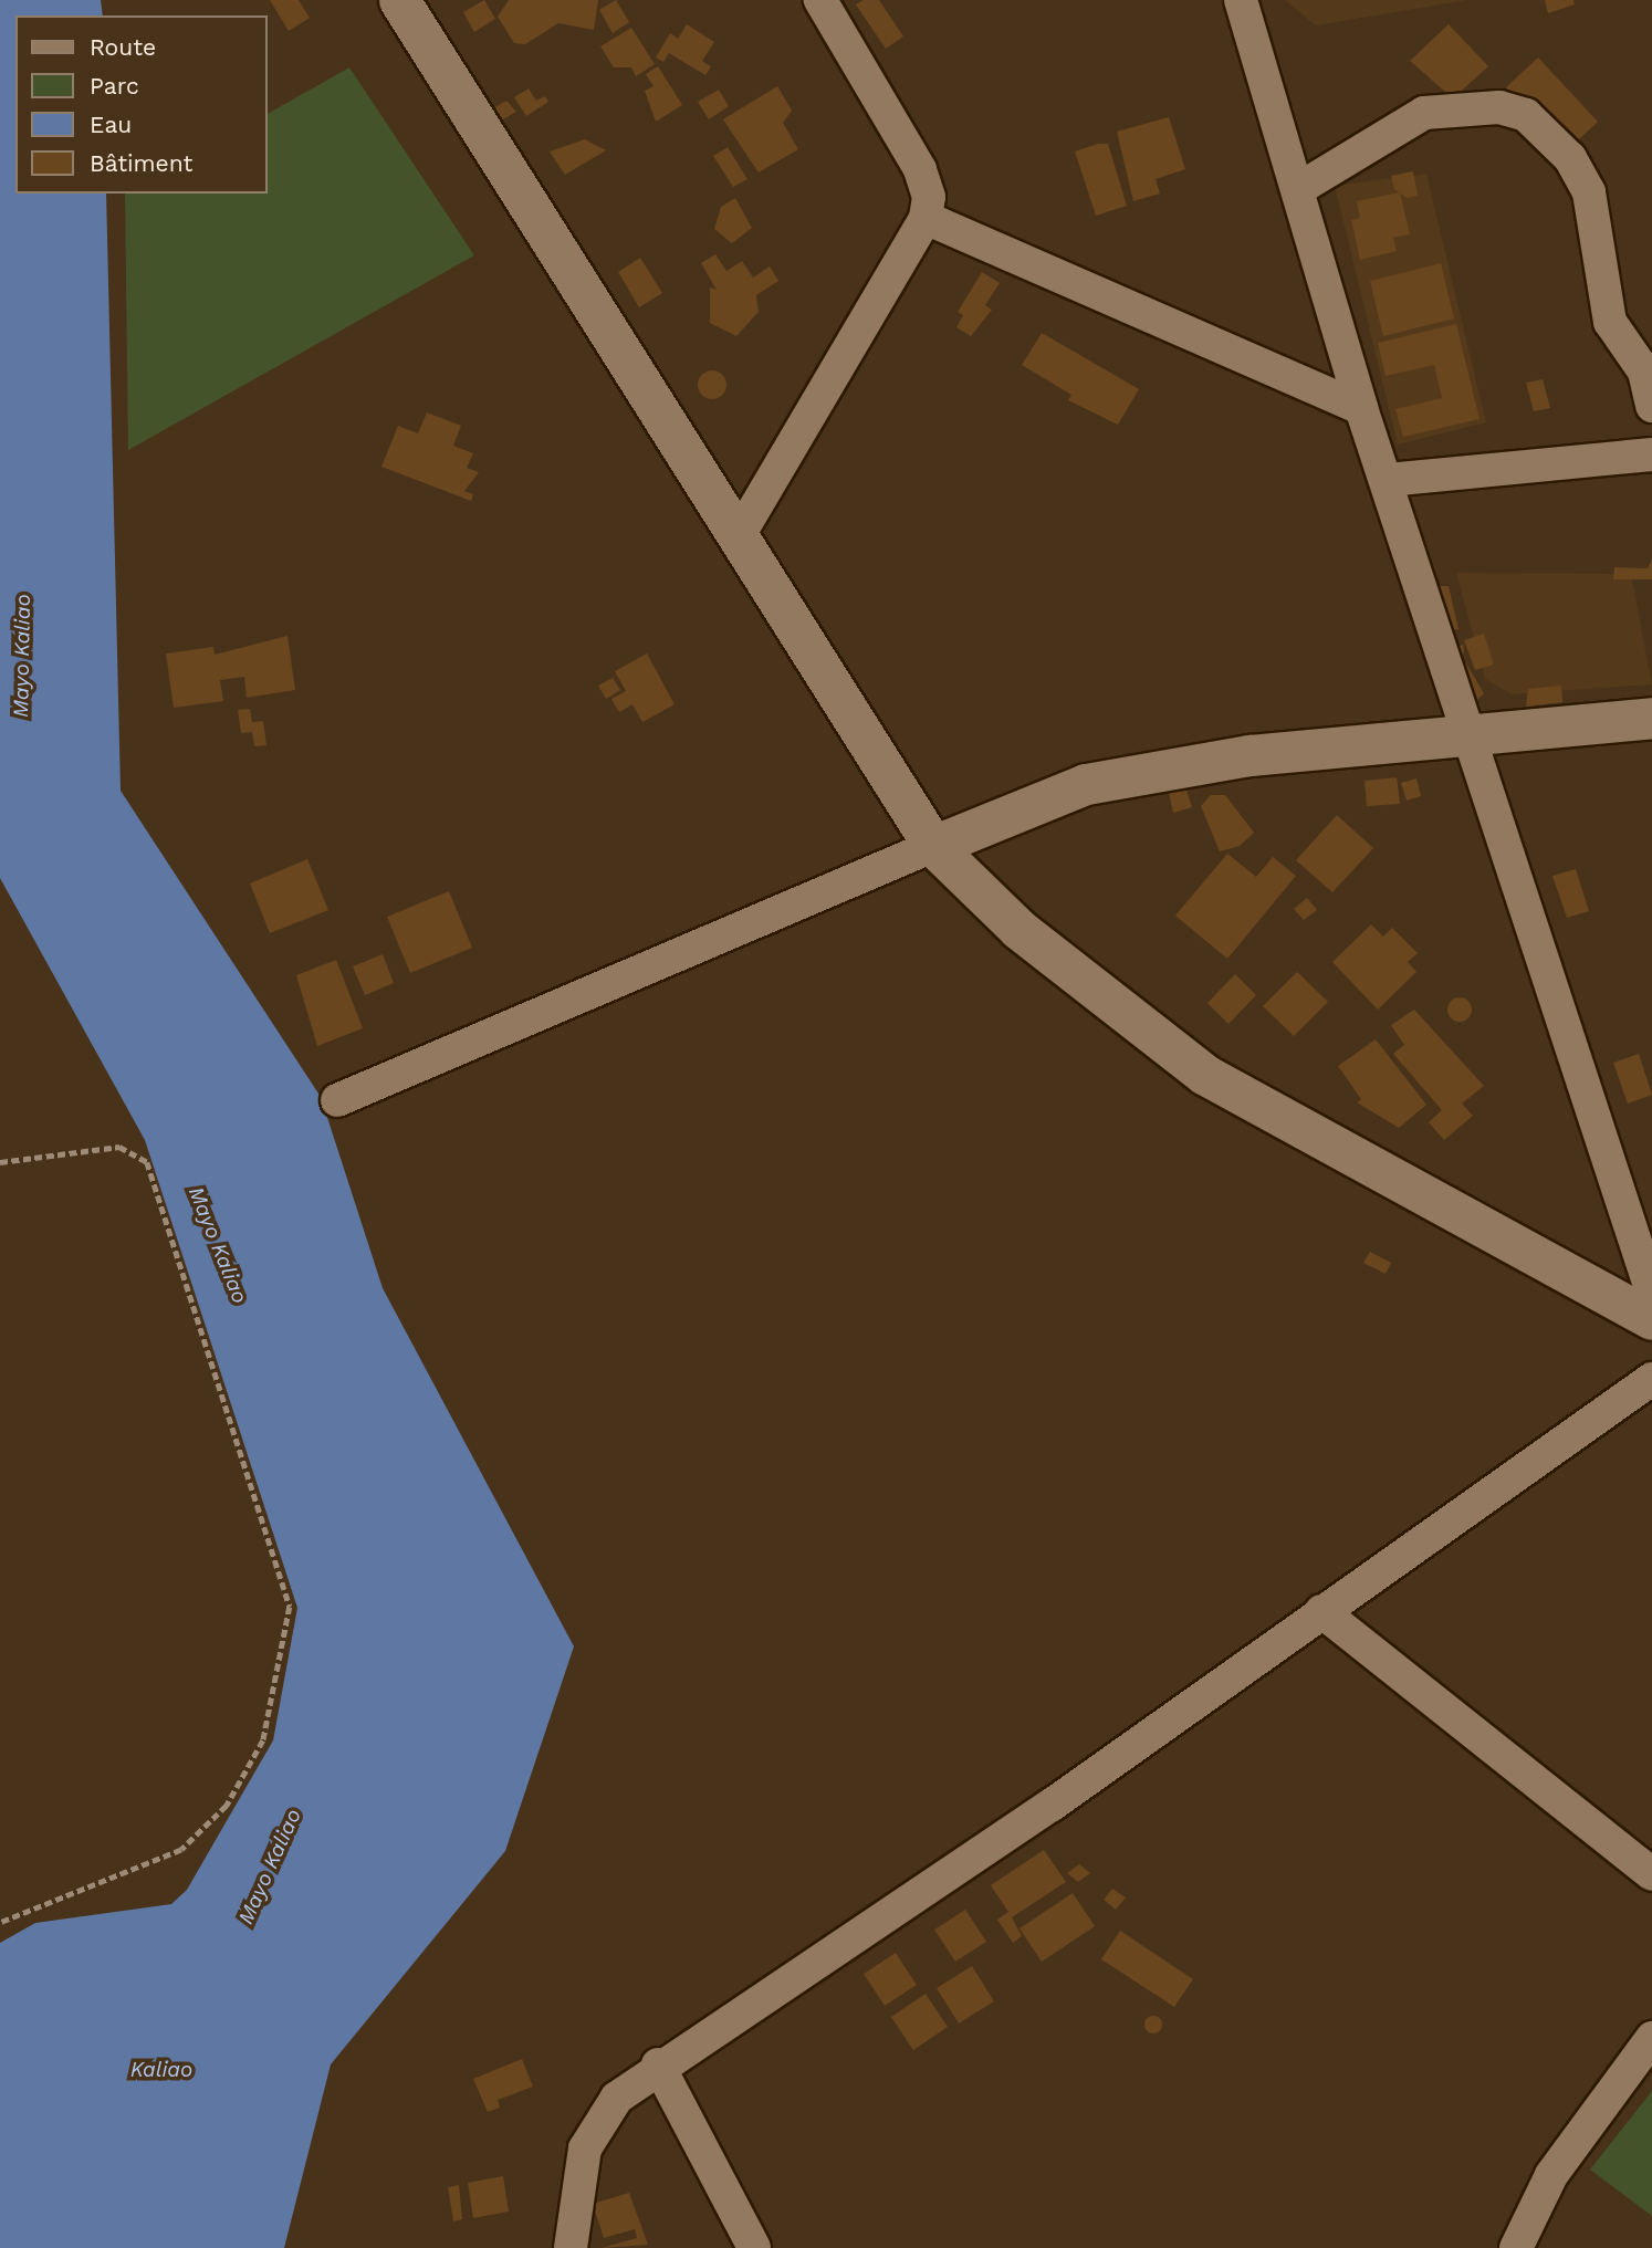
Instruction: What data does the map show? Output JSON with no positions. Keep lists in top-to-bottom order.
{
  "water": ["Mayo Kaliao", "Kaliao"],
  "legend": [
    "Route",
    "Parc",
    "Eau",
    "Bâtiment"
  ]
}
